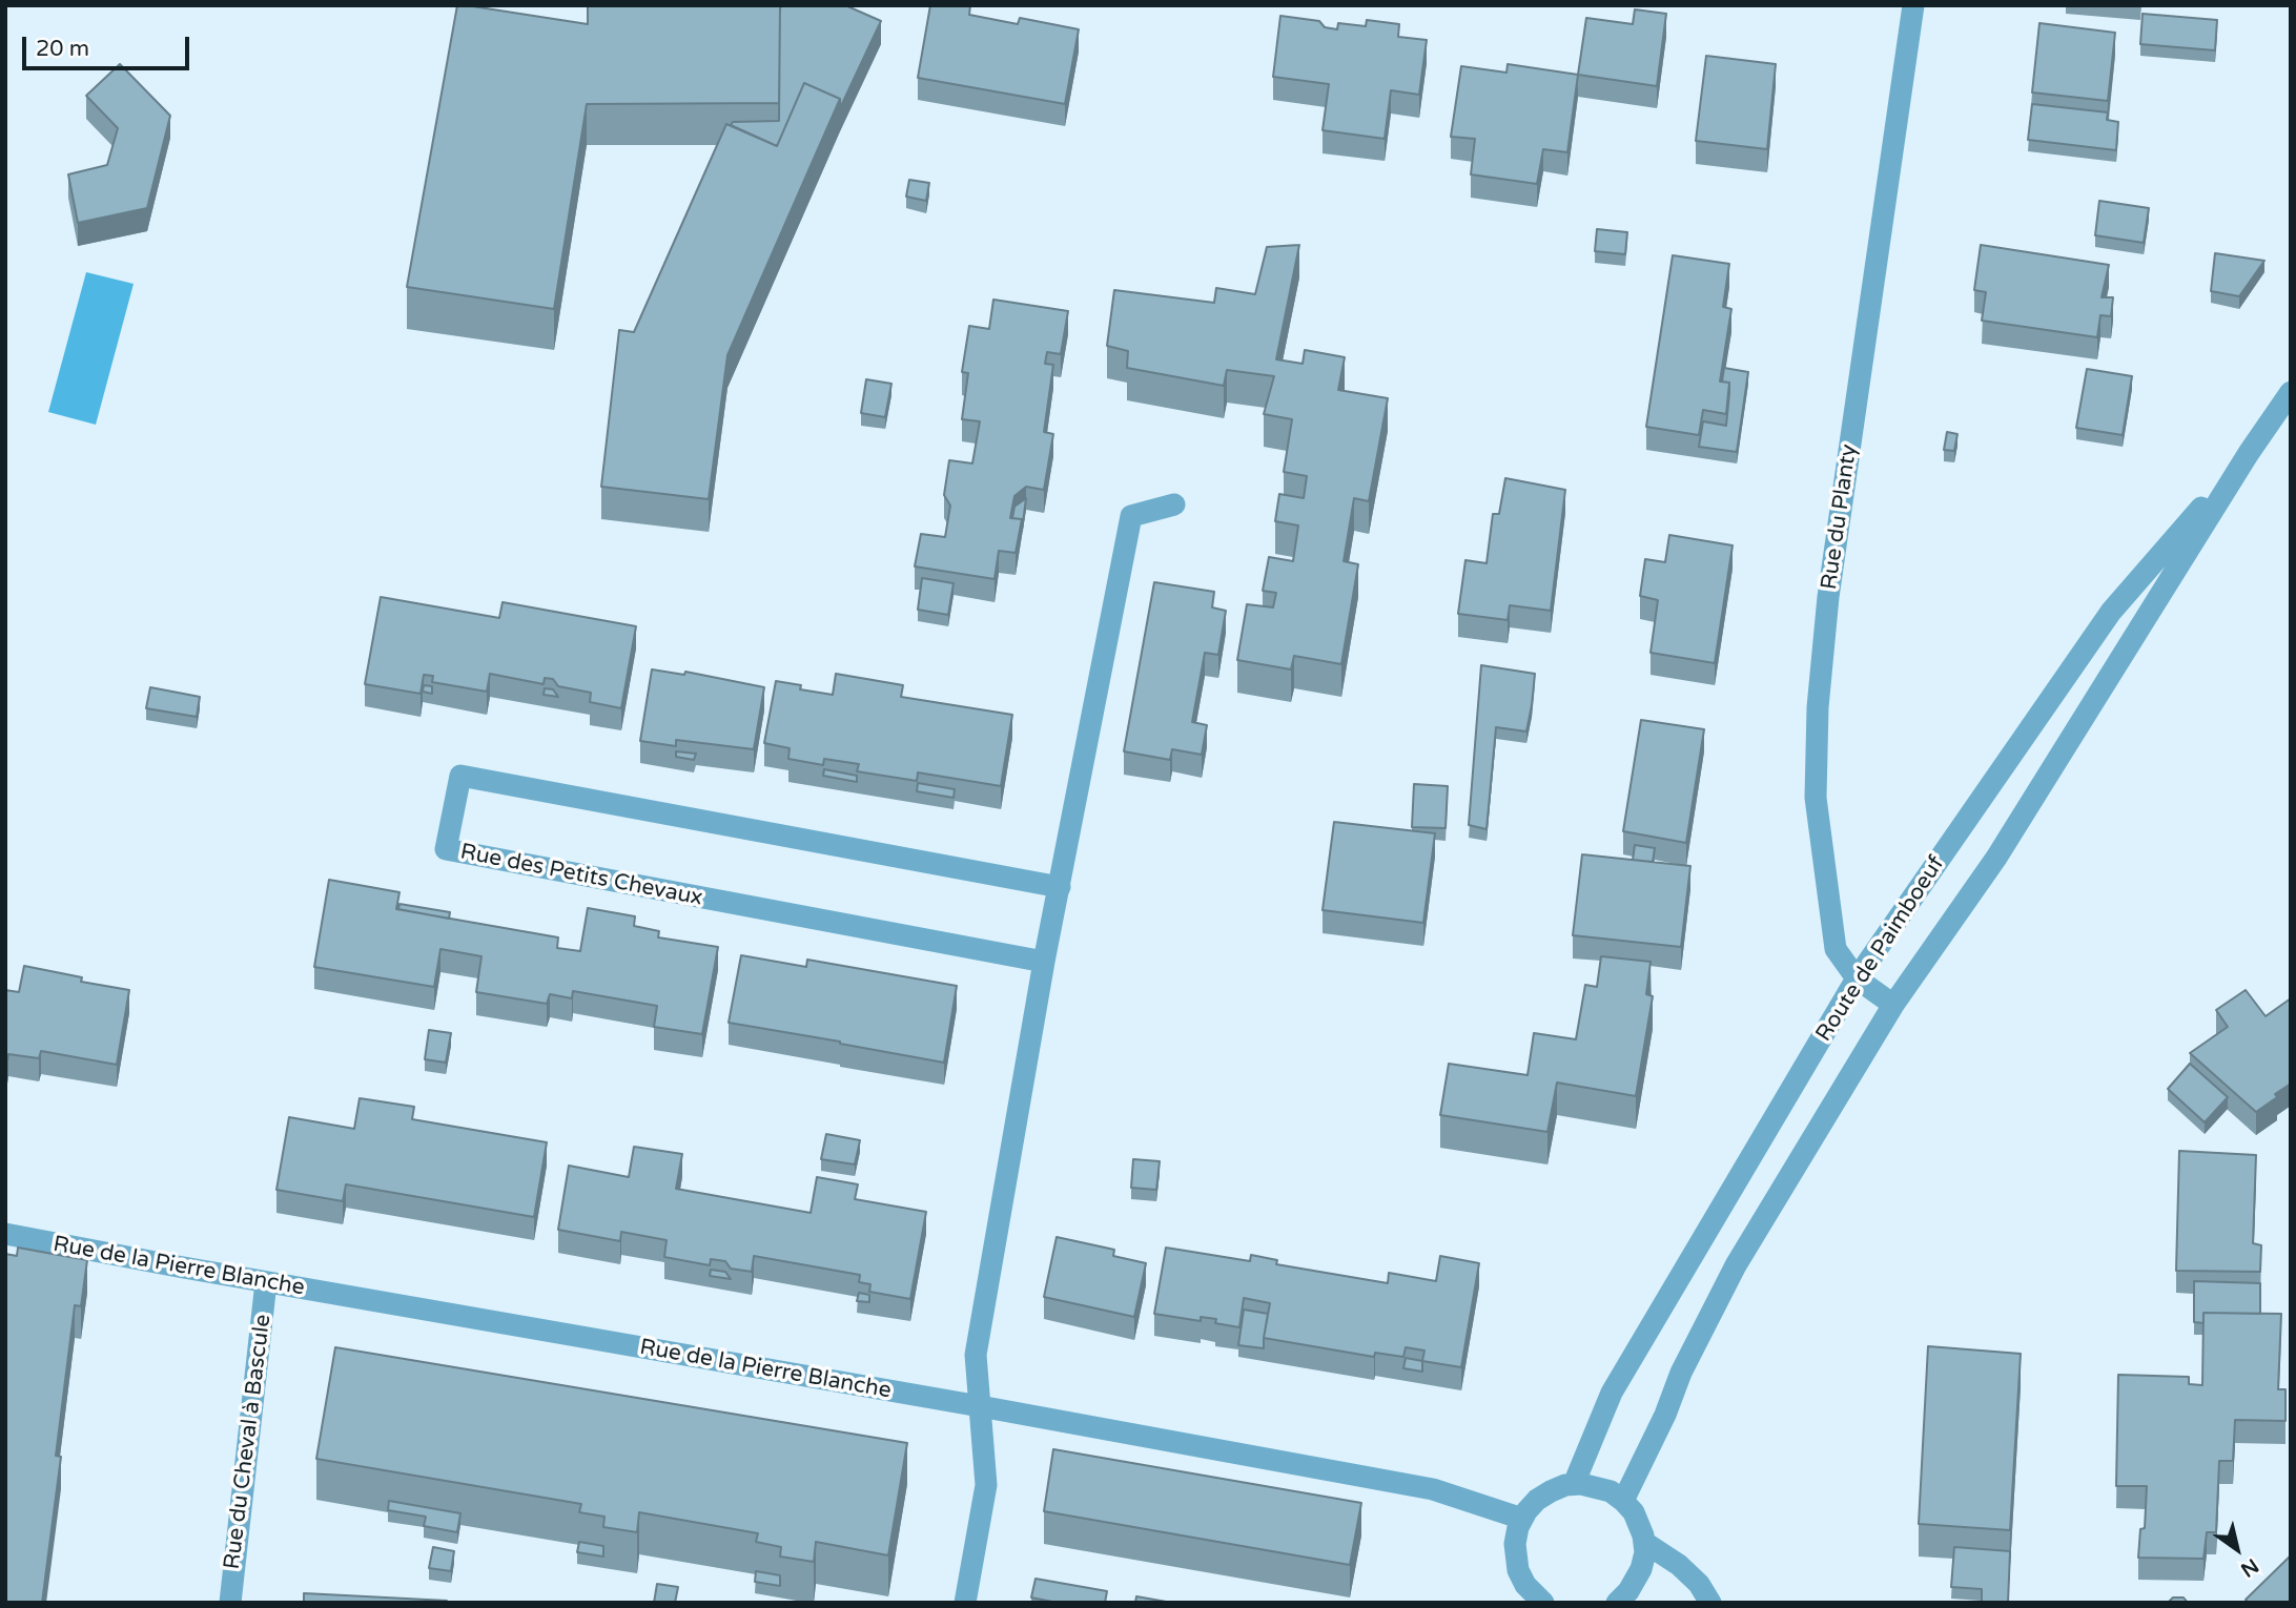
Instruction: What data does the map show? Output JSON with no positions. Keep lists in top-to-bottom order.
{
  "streets": {
    "street": [
      "Rue du Planty",
      "Rue des Petits Chevaux",
      "Route de Paimboeuf",
      "Rue de la Pierre Blanche",
      "Rue du Cheval à Bascule"
    ]
  },
  "crossings": [
    ["Rue du Planty", "Route de Paimboeuf"],
    ["Rue de la Pierre Blanche", "Rue du Cheval à Bascule"]
  ],
  "scale_bar": "20 m",
  "north": "bottom right"
}
